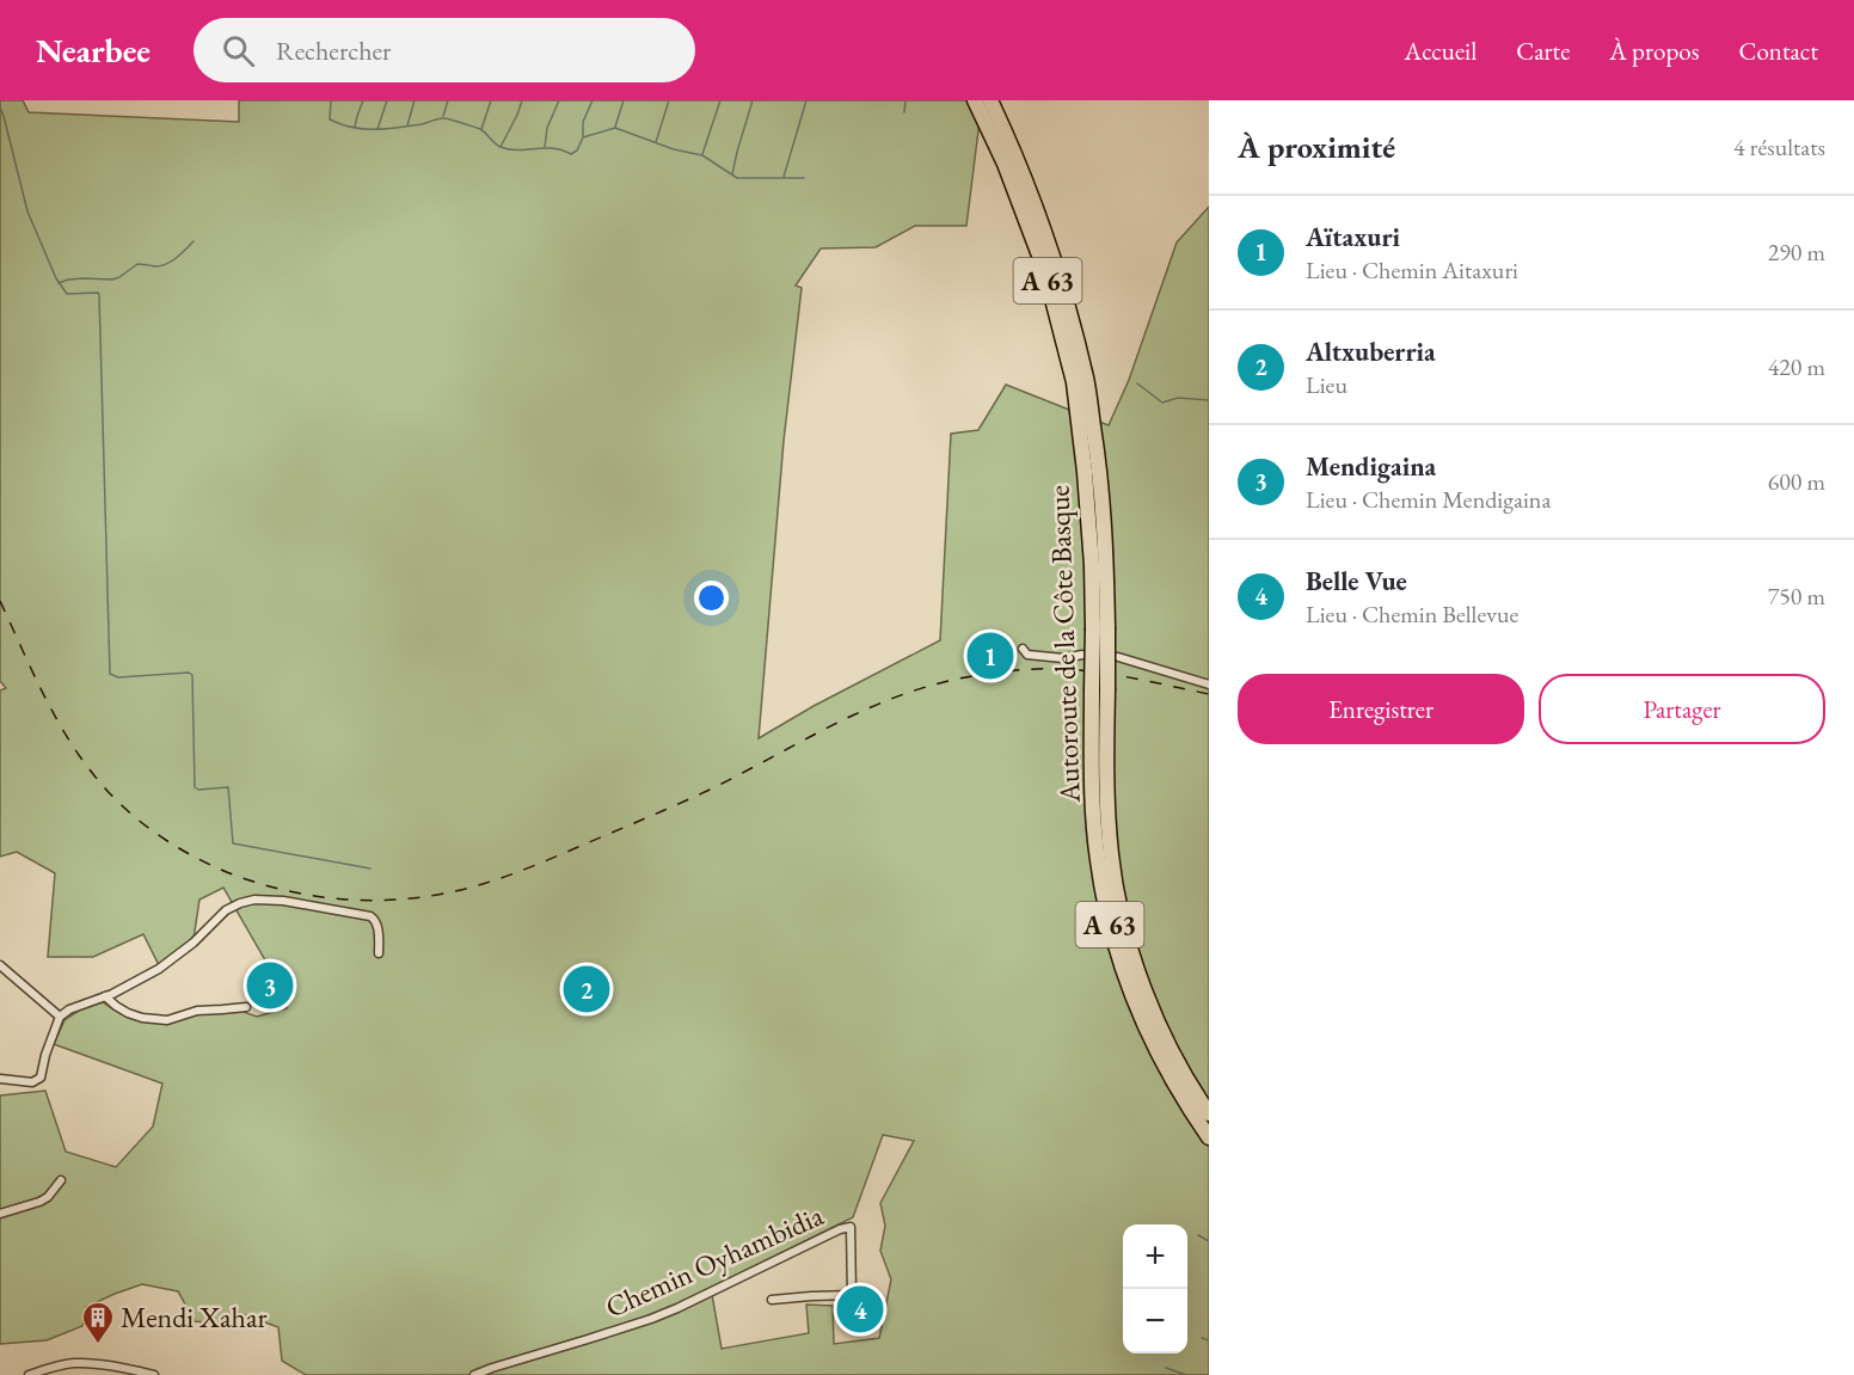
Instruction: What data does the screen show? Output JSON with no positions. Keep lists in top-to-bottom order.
{
  "streets": {
    "highway": ["A 63", "Autoroute de la Côte Basque"],
    "street": ["Chemin Oyhambidia"]
  },
  "places": {
    "building": ["Mendi Xahar"]
  },
  "page": {
    "header": "Nearbee",
    "search": "Rechercher",
    "nav": [
      "Accueil",
      "Carte",
      "À propos",
      "Contact"
    ],
    "heading": ["À proximité", "4 résultats"],
    "list": [
      {
        "mark": "1",
        "name": "Aïtaxuri",
        "note": "Lieu · Chemin Aitaxuri",
        "value": "290 m"
      },
      {
        "mark": "2",
        "name": "Altxuberria",
        "note": "Lieu",
        "value": "420 m"
      },
      {
        "mark": "3",
        "name": "Mendigaina",
        "note": "Lieu · Chemin Mendigaina",
        "value": "600 m"
      },
      {
        "mark": "4",
        "name": "Belle Vue",
        "note": "Lieu · Chemin Bellevue",
        "value": "750 m"
      }
    ],
    "pins": [
      "1",
      "3",
      "2",
      "4"
    ],
    "buttons": ["Enregistrer", "Partager"],
    "map_buttons": ["+", "−"]
  }
}
